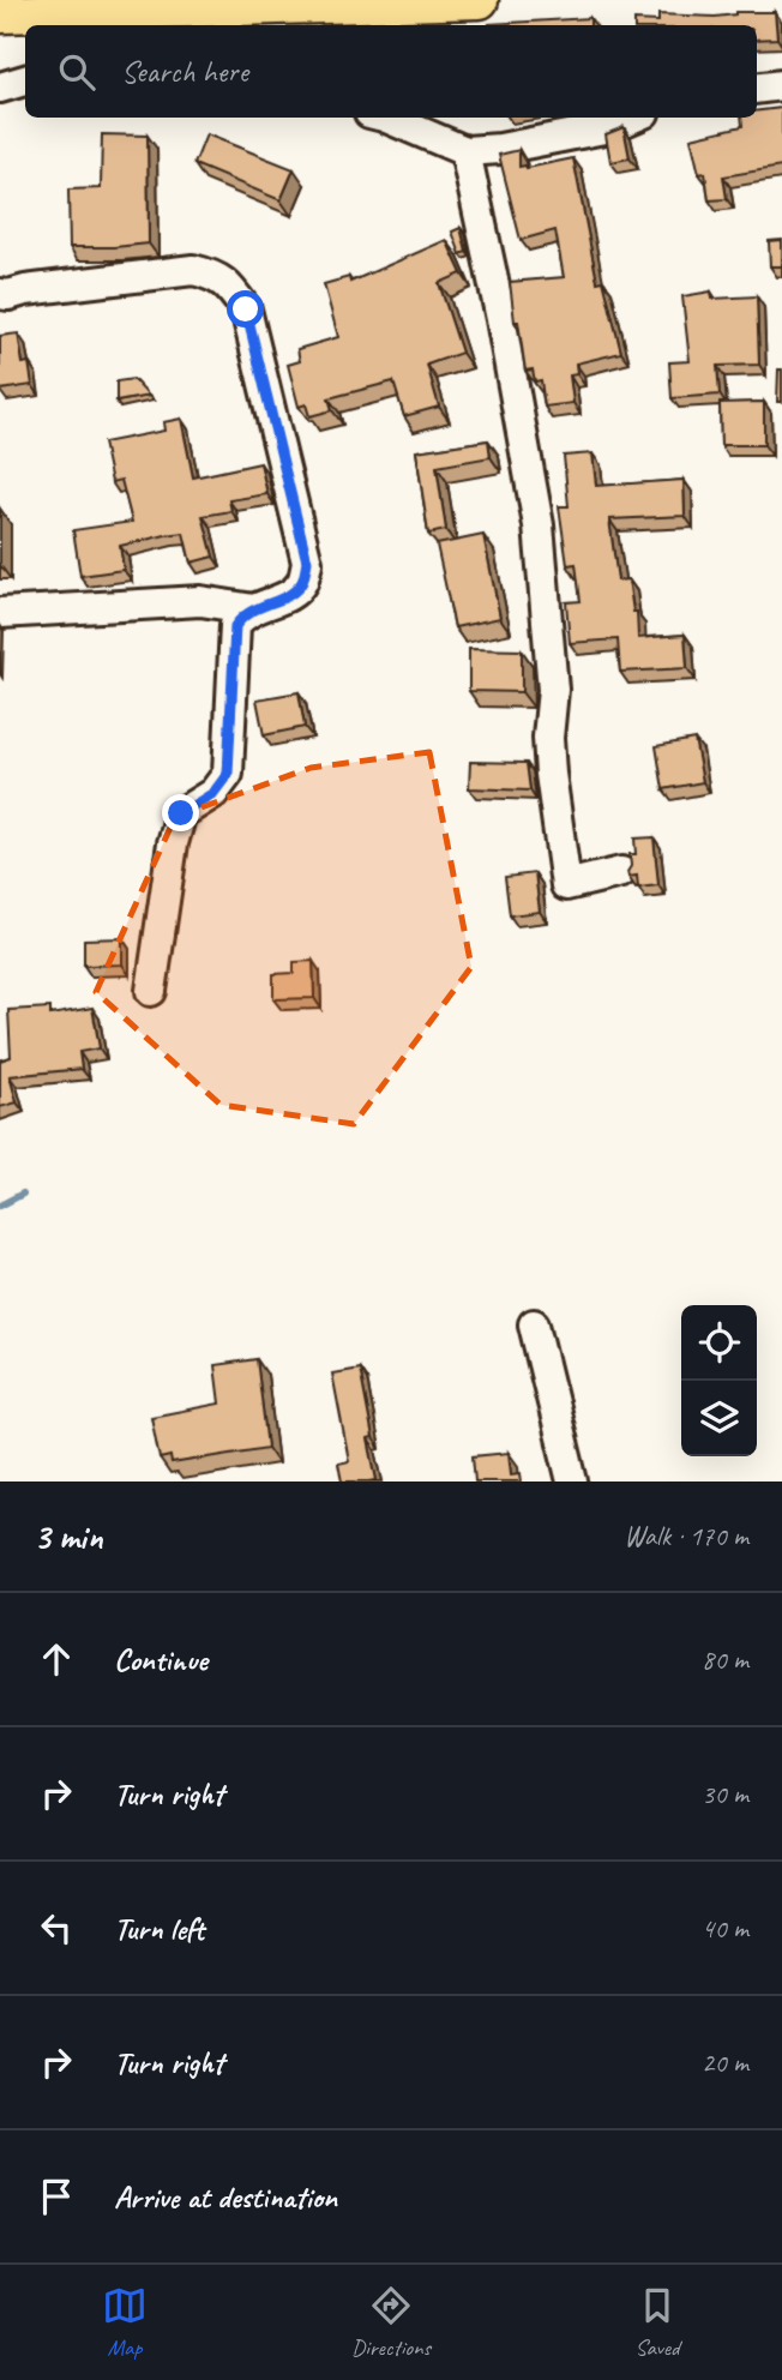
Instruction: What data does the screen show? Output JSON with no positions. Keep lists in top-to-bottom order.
{
  "page": {
    "search": "Search here",
    "heading": ["3 min", "Walk · 170 m"],
    "list": [
      ["Continue", "80 m"],
      ["Turn right", "30 m"],
      ["Turn left", "40 m"],
      ["Turn right", "20 m"],
      "Arrive at destination"
    ],
    "nav": ["Map", "Directions", "Saved"]
  }
}
